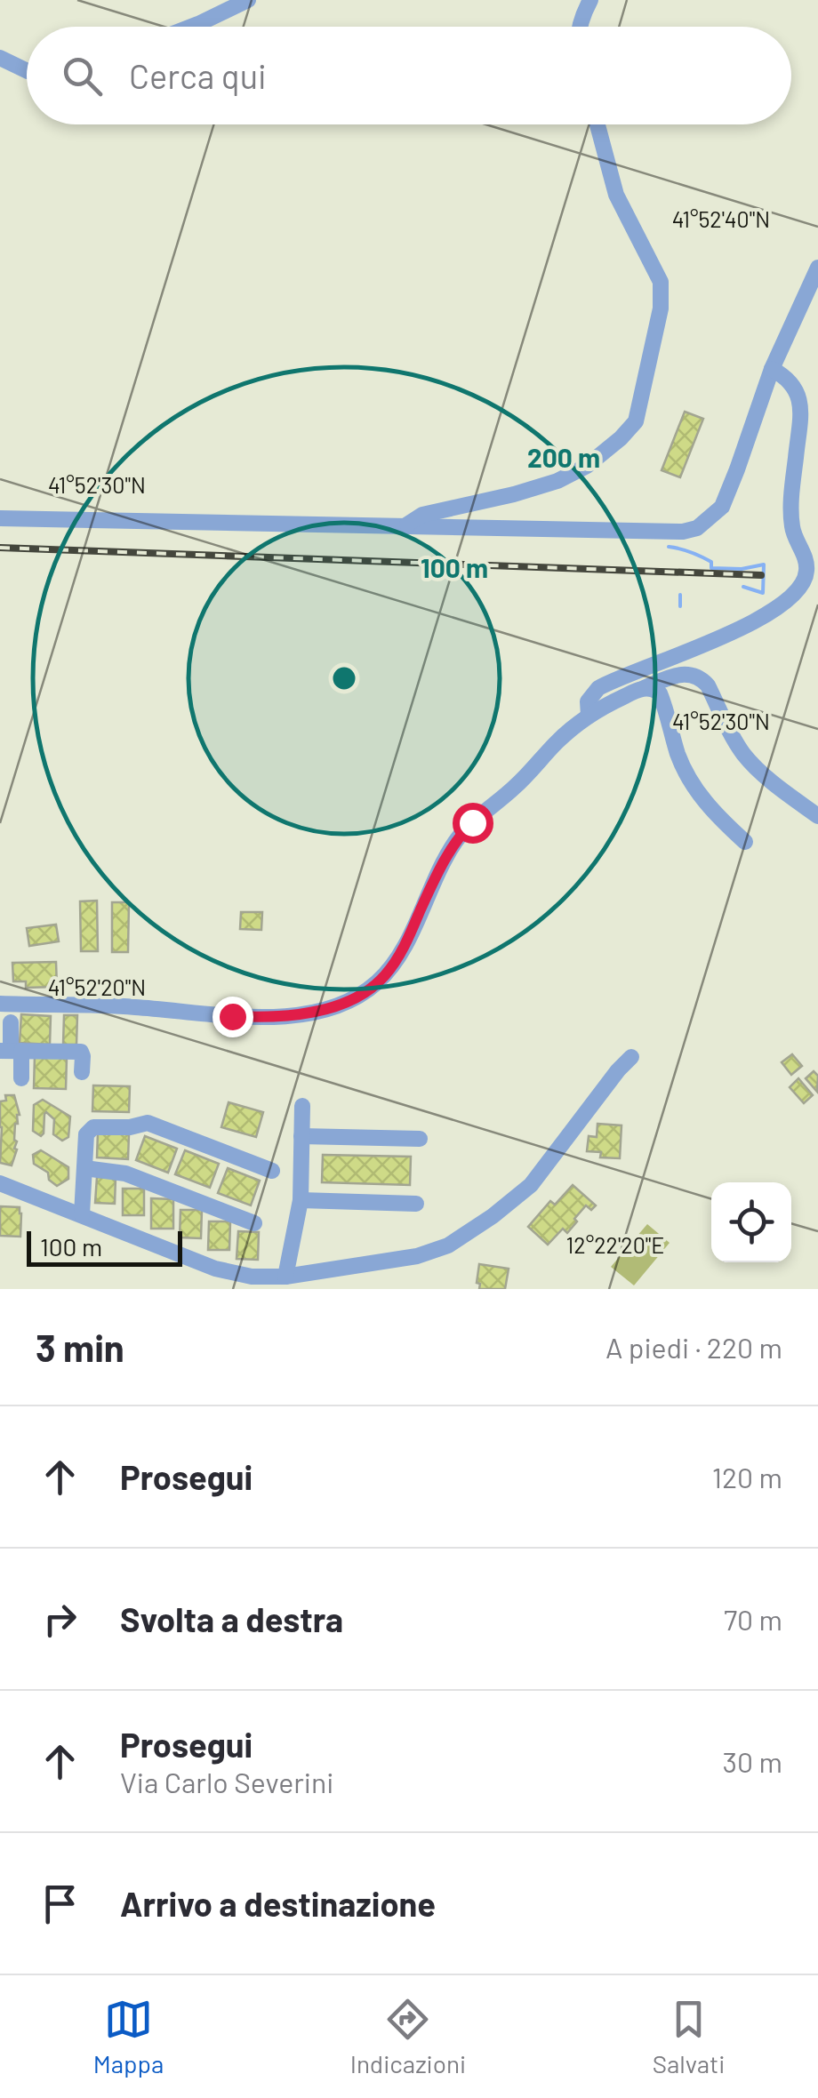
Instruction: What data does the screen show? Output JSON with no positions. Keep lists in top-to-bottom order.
{
  "scale_bar": "100 m",
  "page": {
    "search": "Cerca qui",
    "scale": "100 m",
    "heading": ["3 min", "A piedi · 220 m"],
    "list": [
      ["Prosegui", "120 m"],
      ["Svolta a destra", "70 m"],
      ["Prosegui", "Via Carlo Severini", "30 m"],
      "Arrivo a destinazione"
    ],
    "nav": ["Mappa", "Indicazioni", "Salvati"]
  },
  "coordinates": [
    "41°52'40\"N",
    "41°52'30\"N",
    "41°52'20\"N",
    "12°22'20\"E"
  ],
  "rings": ["200 m", "100 m"]
}
